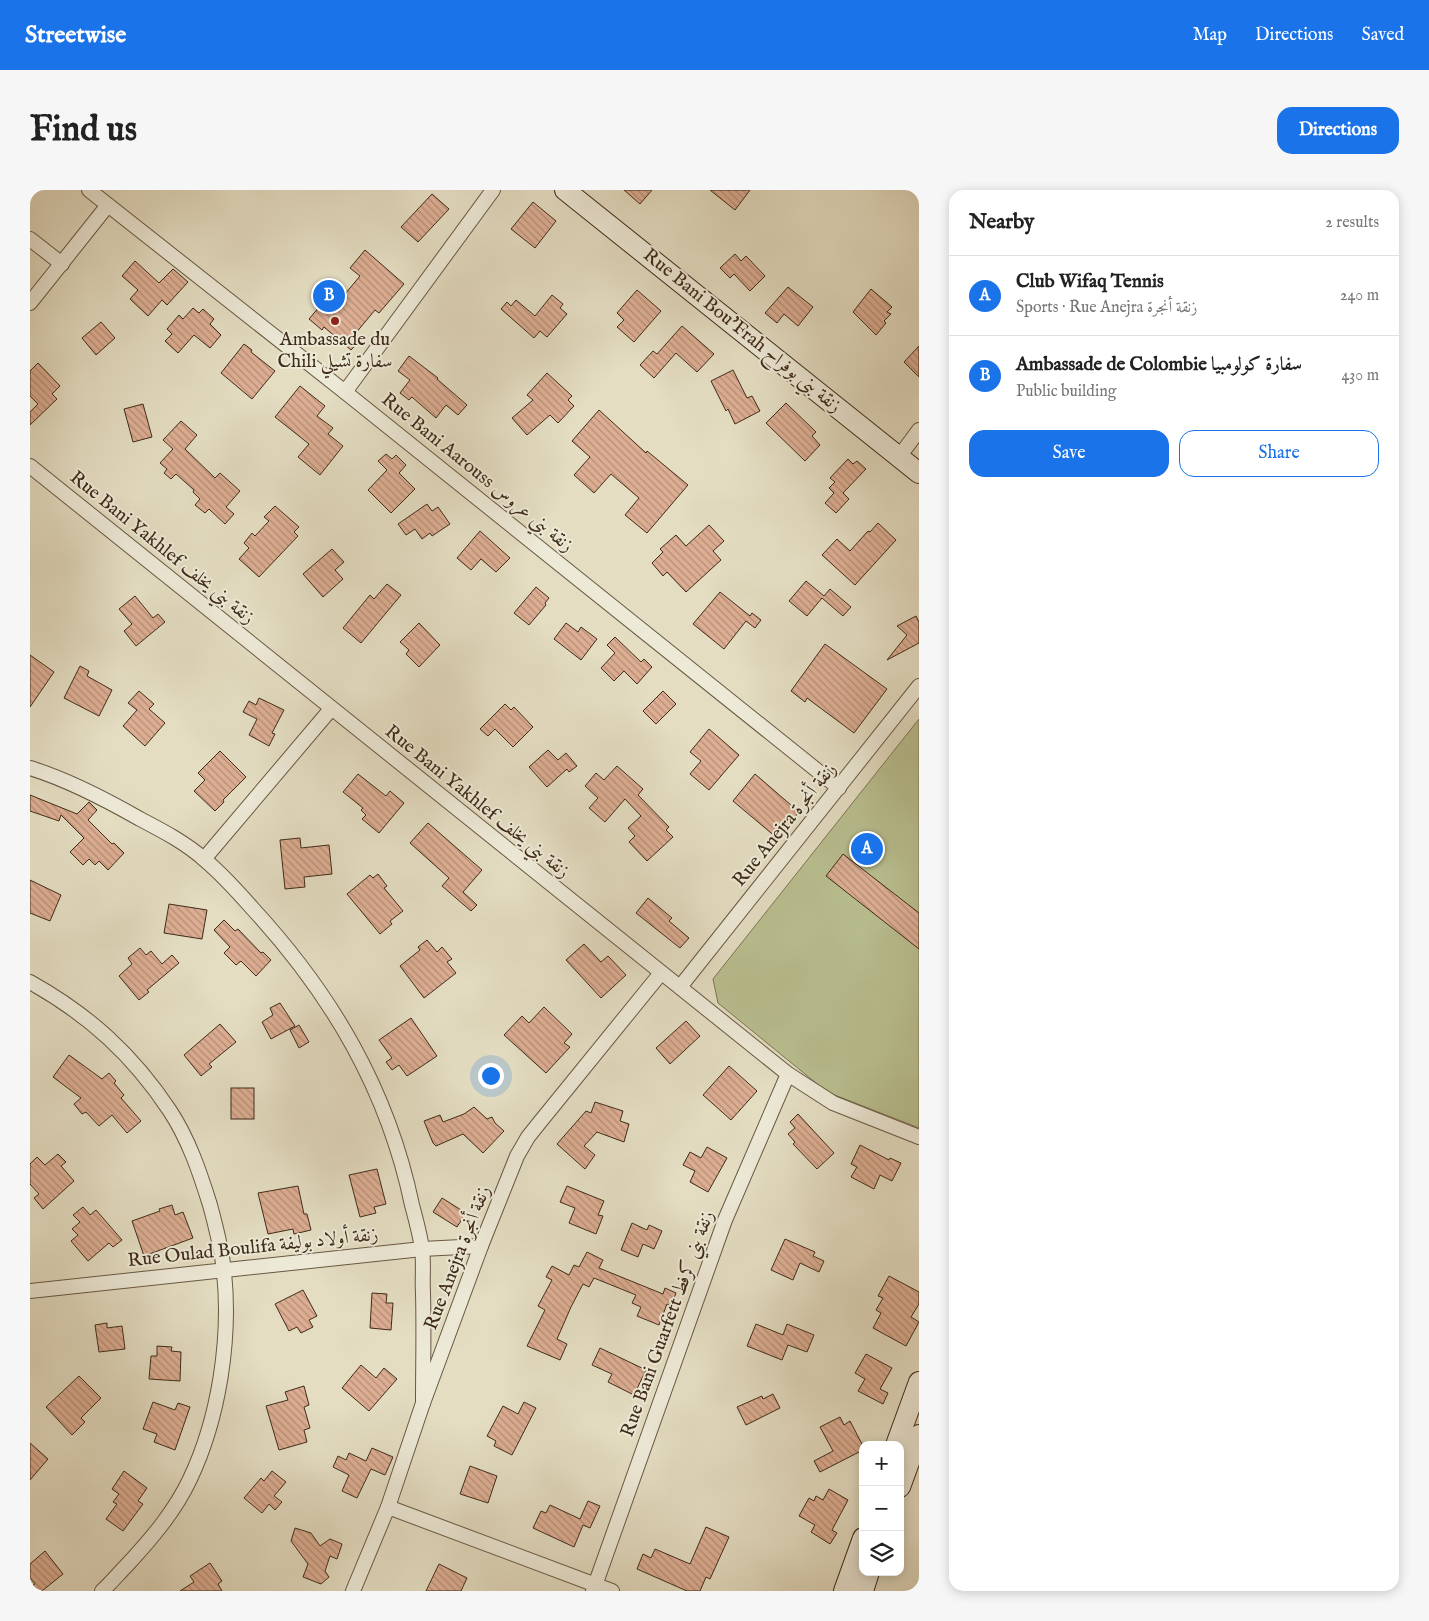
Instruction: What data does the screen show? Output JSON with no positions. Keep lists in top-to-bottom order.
{
  "streets": {
    "street": [
      "Rue Bani Bou'Frah زنقة بني بوفراح",
      "Rue Bani Aarouss زنقة بني عروس",
      "Rue Bani Yakhlef زنقة بني يخلف",
      "Rue Anejra زنقة أنجرة",
      "Rue Oulad Boulifa زنقة أولاد بوليفة",
      "Rue Bani Guarfett زنقة بني كرفط"
    ]
  },
  "crossings": [
    ["Rue Bani Aarouss زنقة بني عروس", "Rue Anejra زنقة أنجرة"],
    ["Rue Bani Yakhlef زنقة بني يخلف", "Rue Anejra زنقة أنجرة"],
    ["Rue Bani Yakhlef زنقة بني يخلف", "Rue Bani Guarfett زنقة بني كرفط"],
    ["Rue Anejra زنقة أنجرة", "Rue Oulad Boulifa زنقة أولاد بوليفة"]
  ],
  "places": ["Ambassade du Chili سفارة تشيلي"],
  "page": {
    "header": "Streetwise",
    "nav": ["Map", "Directions", "Saved"],
    "buttons": [
      "Directions",
      ["Save", "Share"]
    ],
    "title": "Find us",
    "heading": ["Nearby", "2 results"],
    "list": [
      {
        "mark": "A",
        "name": "Club Wifaq Tennis",
        "note": "Sports · Rue Anejra زنقة أنجرة",
        "value": "240 m"
      },
      {
        "mark": "B",
        "name": "Ambassade de Colombie سفارة كولومبيا",
        "note": "Public building",
        "value": "430 m"
      }
    ],
    "pins": ["B", "A"],
    "map_buttons": ["+", "−"]
  }
}
